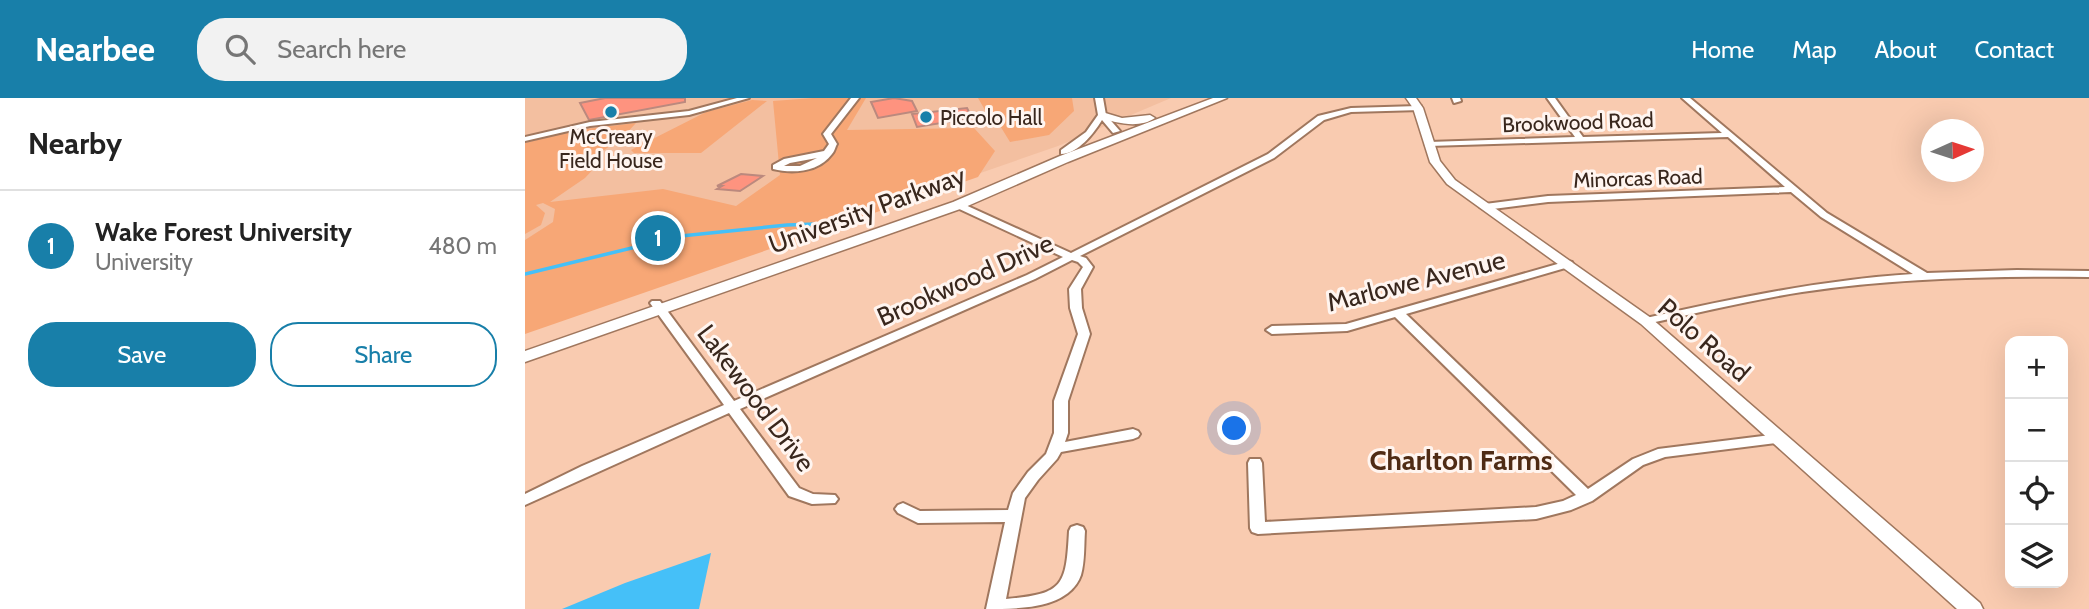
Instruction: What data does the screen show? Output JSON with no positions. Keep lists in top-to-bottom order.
{
  "streets": {
    "main road": ["University Parkway", "Polo Road"],
    "street": [
      "Brookwood Road",
      "Minorcas Road",
      "Brookwood Drive",
      "Marlowe Avenue",
      "Lakewood Drive"
    ]
  },
  "crossings": [
    ["Brookwood Road", "Polo Road"],
    ["Minorcas Road", "Polo Road"],
    ["University Parkway", "Lakewood Drive"],
    ["Brookwood Drive", "Polo Road"],
    ["Brookwood Drive", "Lakewood Drive"],
    ["Marlowe Avenue", "Polo Road"]
  ],
  "districts": ["Charlton Farms"],
  "places": ["McCreary Field House", "Piccolo Hall"],
  "north": "right",
  "page": {
    "header": "Nearbee",
    "search": "Search here",
    "nav": [
      "Home",
      "Map",
      "About",
      "Contact"
    ],
    "heading": "Nearby",
    "list": [
      {
        "mark": "1",
        "name": "Wake Forest University",
        "note": "University",
        "value": "480 m"
      }
    ],
    "pins": "1",
    "buttons": ["Save", "Share"],
    "map_buttons": ["+", "−"]
  }
}
